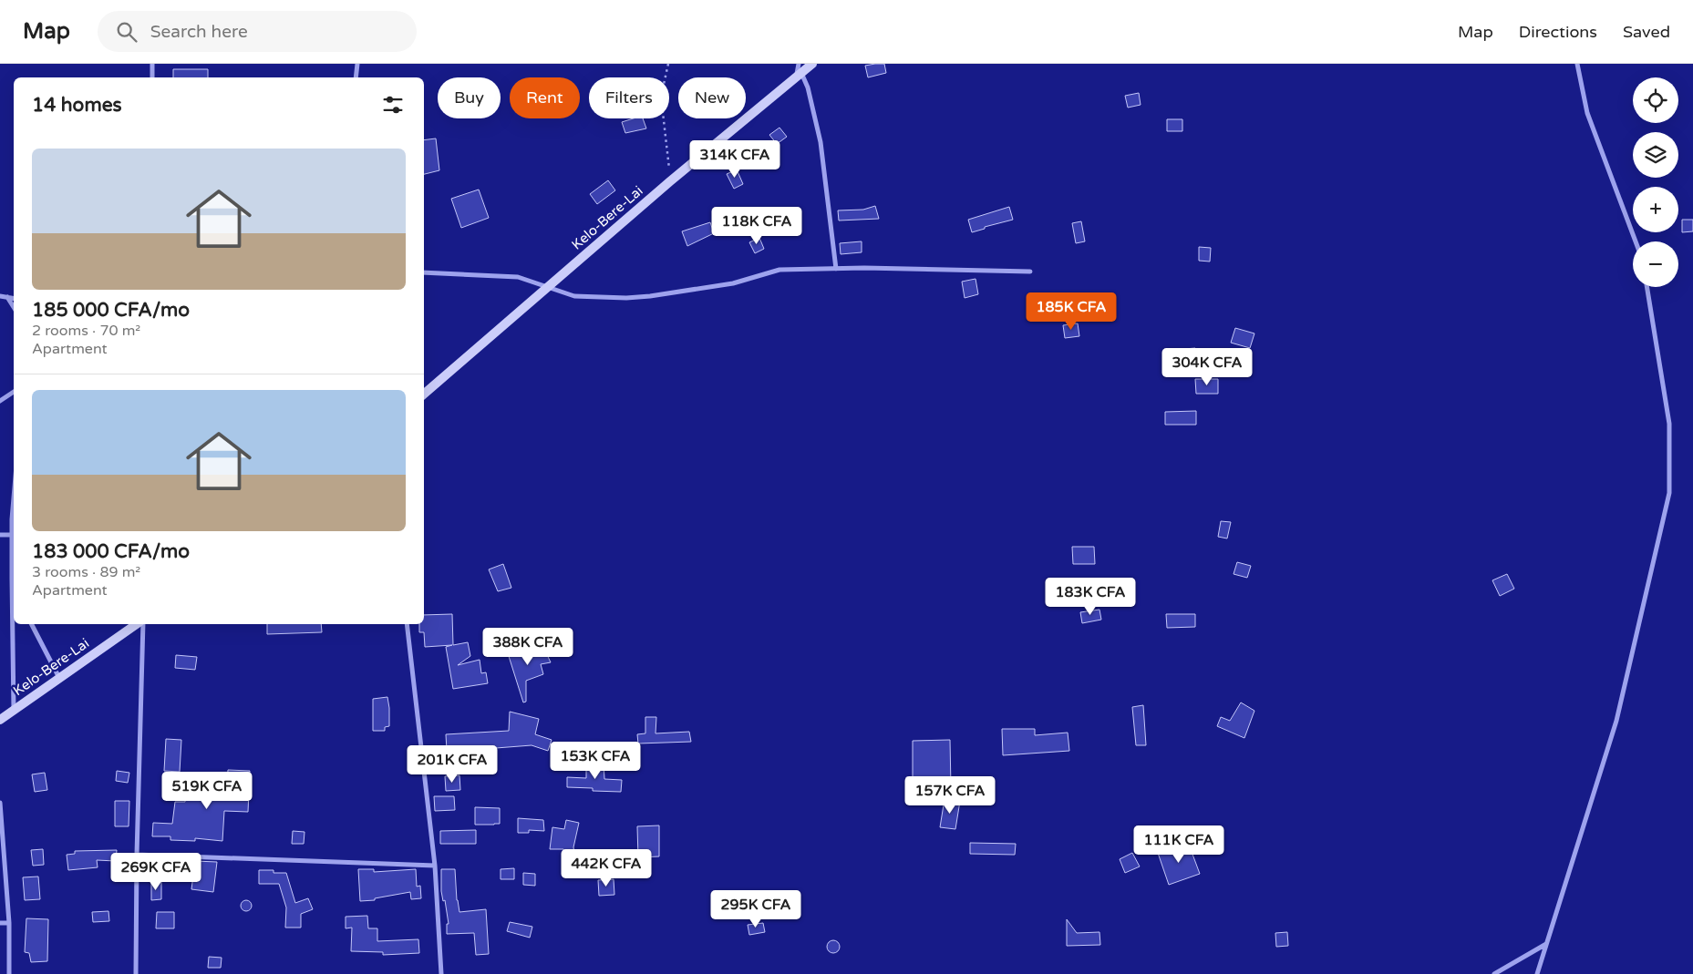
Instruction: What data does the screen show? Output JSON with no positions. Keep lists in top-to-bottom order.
{
  "streets": {
    "main road": ["Kelo-Bere-Lai"]
  },
  "page": {
    "header": "Map",
    "search": "Search here",
    "nav": ["Map", "Directions", "Saved"],
    "map_buttons": ["+", "−"],
    "chip": [
      "Buy",
      "Rent",
      "Filters",
      "New"
    ],
    "heading": "14 homes",
    "list": [
      {
        "name": "185 000 CFA/mo",
        "note": "2 rooms · 70 m² · Apartment"
      },
      {
        "name": "183 000 CFA/mo",
        "note": "3 rooms · 89 m² · Apartment"
      }
    ],
    "price": [
      "314K CFA",
      "118K CFA",
      "185K CFA",
      "304K CFA",
      "183K CFA",
      "388K CFA",
      "153K CFA",
      "201K CFA",
      "519K CFA",
      "157K CFA",
      "111K CFA",
      "442K CFA",
      "269K CFA",
      "295K CFA"
    ]
  }
}
